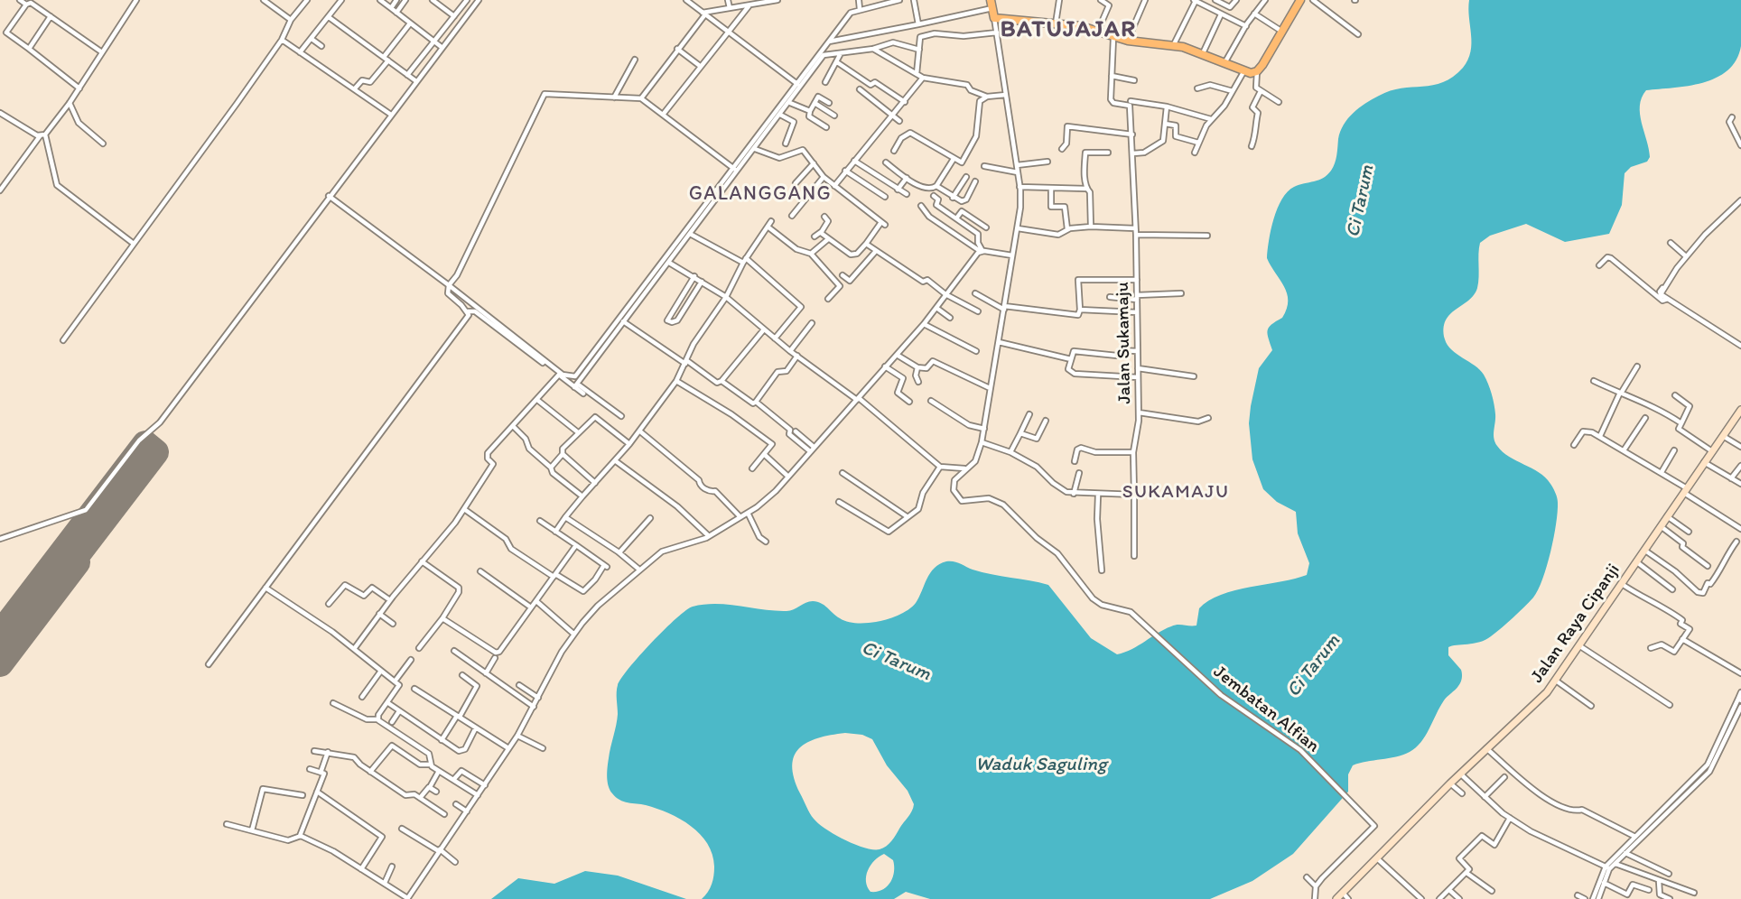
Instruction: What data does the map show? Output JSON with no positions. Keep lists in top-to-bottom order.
{
  "streets": {
    "main road": ["Jalan Raya Cipanji"],
    "street": ["Jalan Sukamaju", "Jembatan Alfian"]
  },
  "districts": ["BATUJAJAR", "GALANGGANG", "SUKAMAJU"],
  "water": ["Ci Tarum", "Waduk Saguling"]
}
